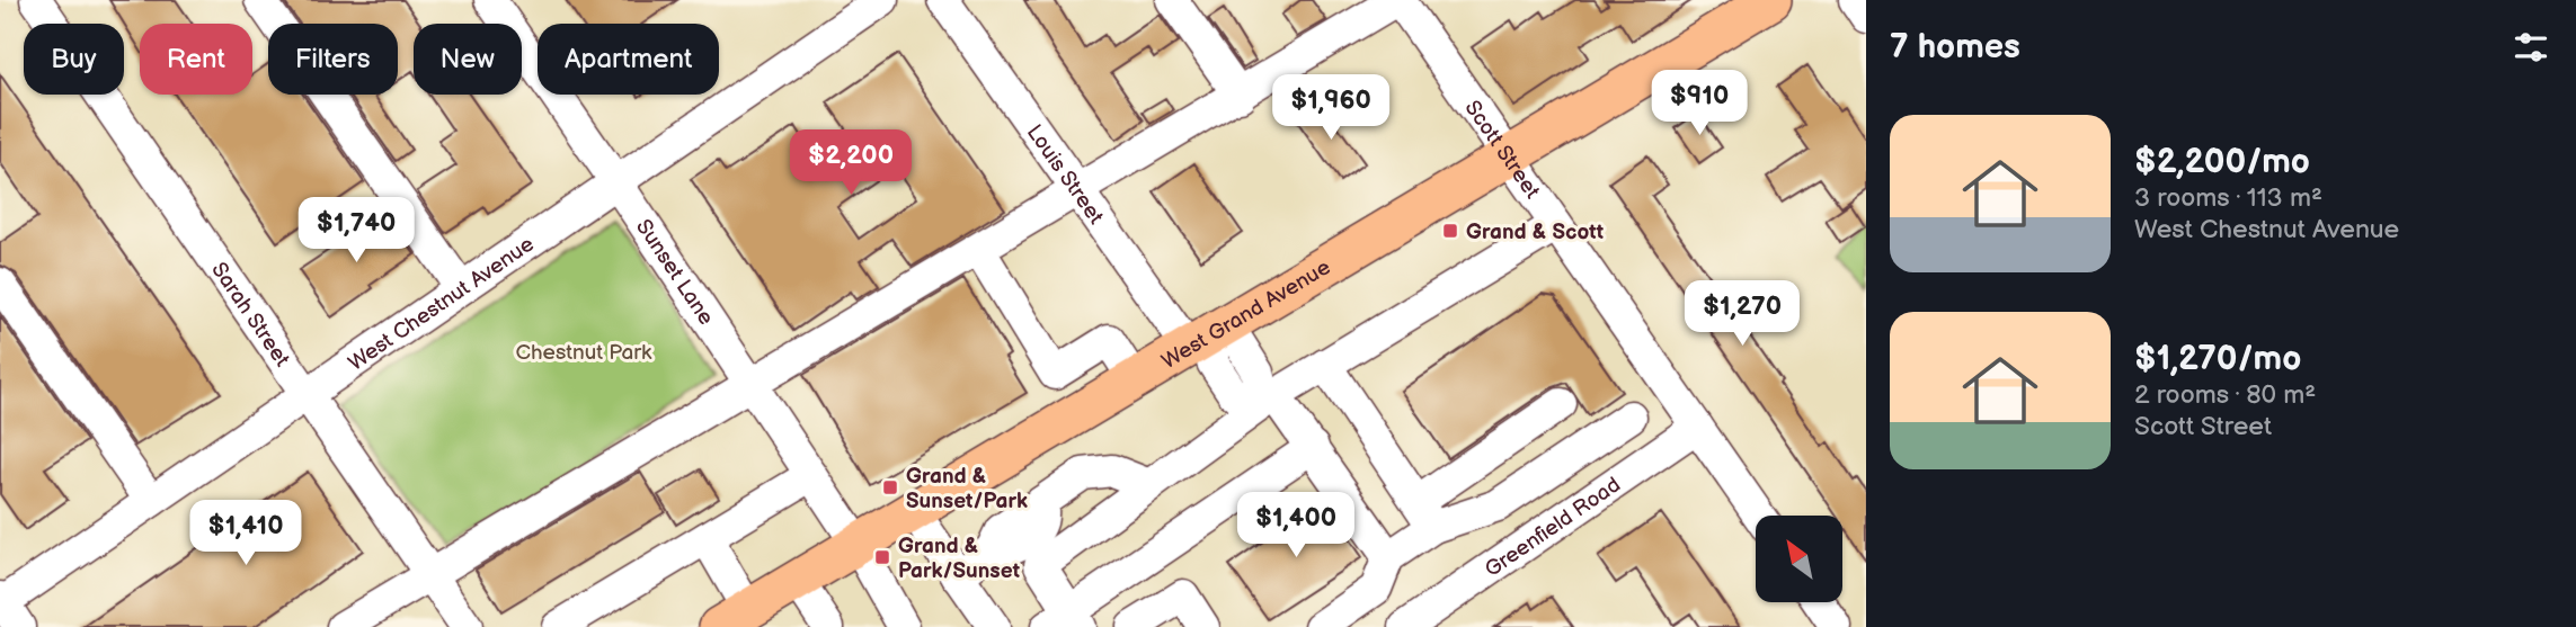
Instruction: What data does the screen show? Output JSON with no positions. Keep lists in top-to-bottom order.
{
  "streets": {
    "main road": ["West Grand Avenue"],
    "street": [
      "Scott Street",
      "Louis Street",
      "Sunset Lane",
      "West Chestnut Avenue",
      "Sarah Street",
      "Greenfield Road"
    ]
  },
  "crossings": [
    ["Scott Street", "West Grand Avenue"],
    ["Scott Street", "Greenfield Road"],
    ["Louis Street", "West Grand Avenue"],
    ["Sunset Lane", "West Chestnut Avenue"],
    ["Sunset Lane", "West Grand Avenue"],
    ["West Chestnut Avenue", "Sarah Street"]
  ],
  "parks": ["Chestnut Park"],
  "places": {
    "transit": ["Grand & Scott", "Grand & Sunset/Park", "Grand & Park/Sunset"]
  },
  "north": "top left",
  "page": {
    "heading": "7 homes",
    "chip": [
      "Buy",
      "Rent",
      "Filters",
      "New",
      "Apartment"
    ],
    "price": [
      "$910",
      "$1,960",
      "$2,200",
      "$1,740",
      "$1,270",
      "$1,400",
      "$1,410"
    ],
    "list": [
      {
        "name": "$2,200/mo",
        "note": "3 rooms · 113 m² · West Chestnut Avenue"
      },
      {
        "name": "$1,270/mo",
        "note": "2 rooms · 80 m² · Scott Street"
      }
    ]
  }
}
